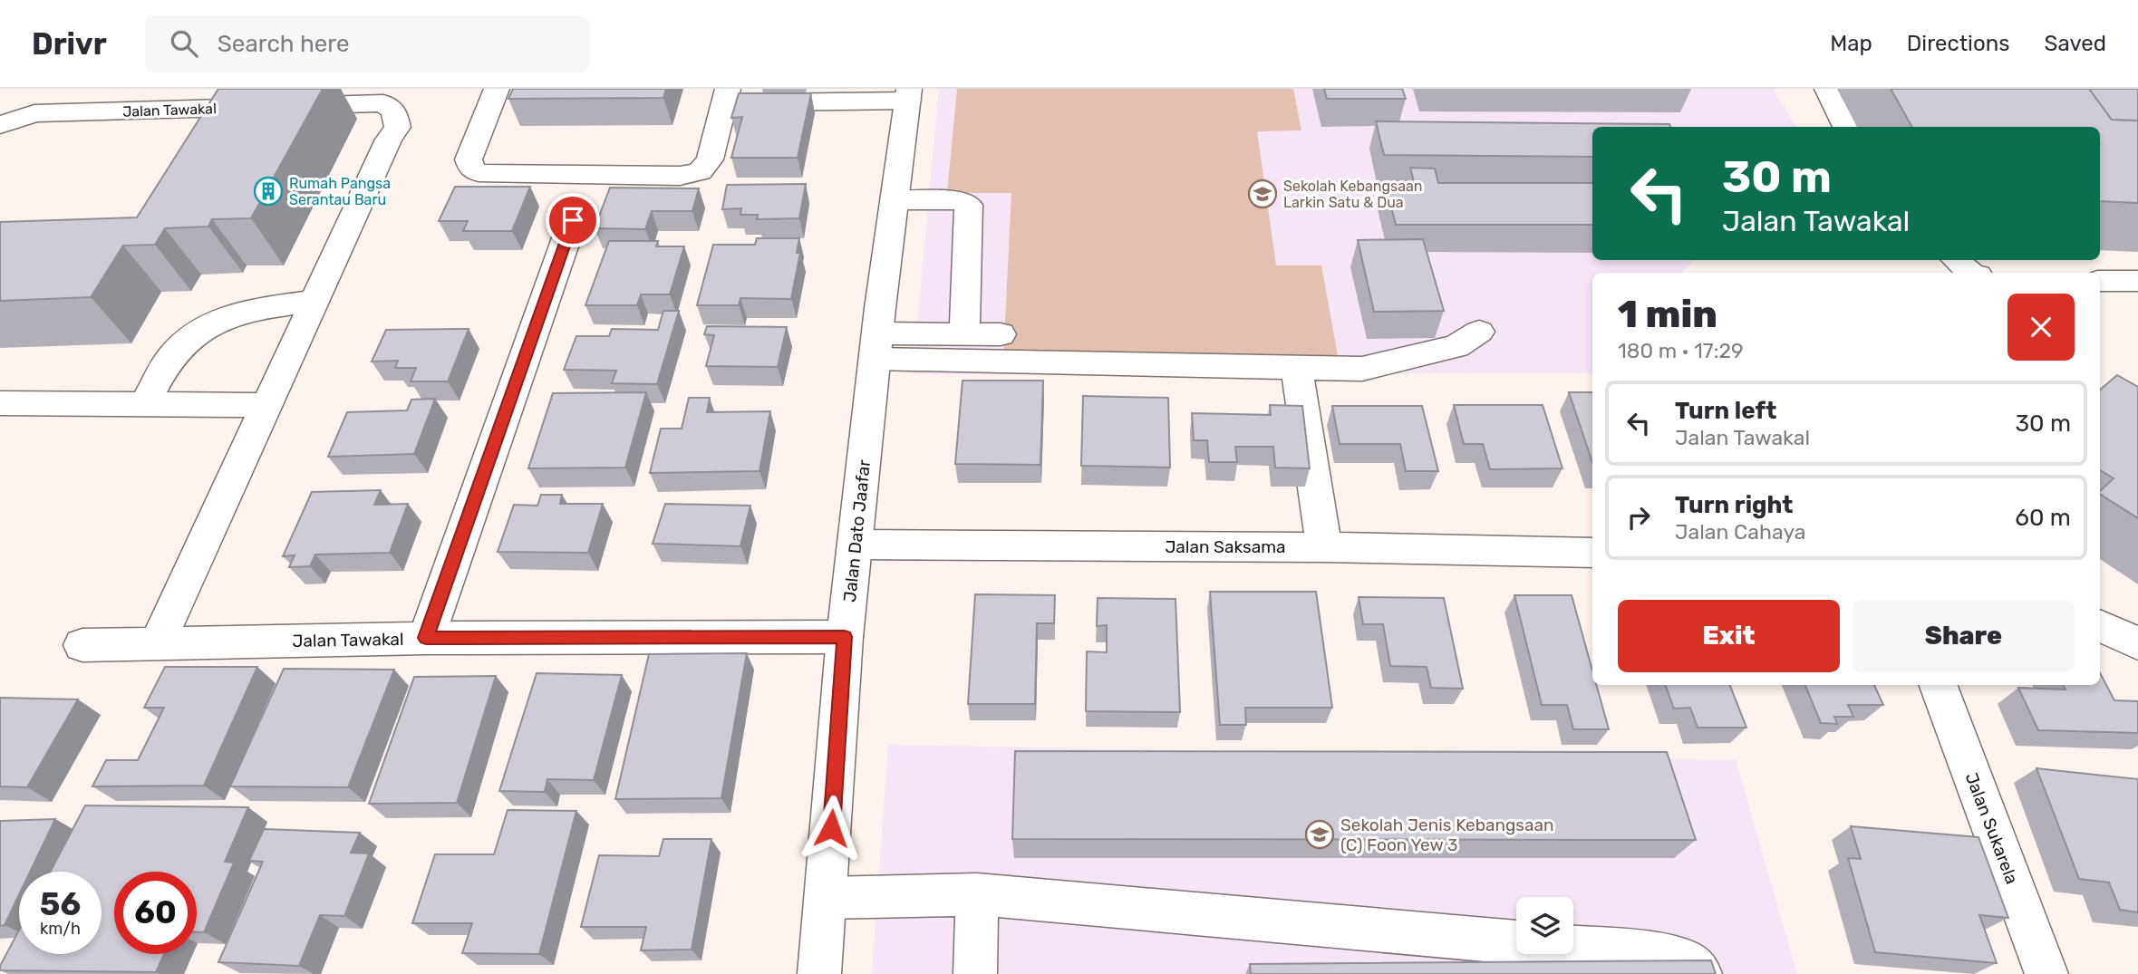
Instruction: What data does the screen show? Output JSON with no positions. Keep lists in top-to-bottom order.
{
  "streets": {
    "street": [
      "Jalan Tawakal",
      "Jalan Dato Jaafar",
      "Jalan Saksama",
      "Jalan Sukarela"
    ]
  },
  "crossings": [
    ["Jalan Tawakal", "Jalan Dato Jaafar"],
    ["Jalan Dato Jaafar", "Jalan Saksama"]
  ],
  "places": {
    "building": ["Rumah Pangsa Serantau Baru"],
    "school or university": ["Sekolah Kebangsaan Larkin Satu & Dua", "Sekolah Jenis Kebangsaan (C) Foon Yew 3"]
  },
  "page": {
    "header": "Drivr",
    "search": "Search here",
    "nav": ["Map", "Directions", "Saved"],
    "turn": ["30 m", "Jalan Tawakal"],
    "heading": ["1 min", "180 m · 17:29"],
    "list": [
      {
        "name": "Turn left",
        "note": "Jalan Tawakal",
        "value": "30 m"
      },
      {
        "name": "Turn right",
        "note": "Jalan Cahaya",
        "value": "60 m"
      }
    ],
    "buttons": ["Exit", "Share"],
    "speed": "56 km/h",
    "limit": "60"
  }
}
